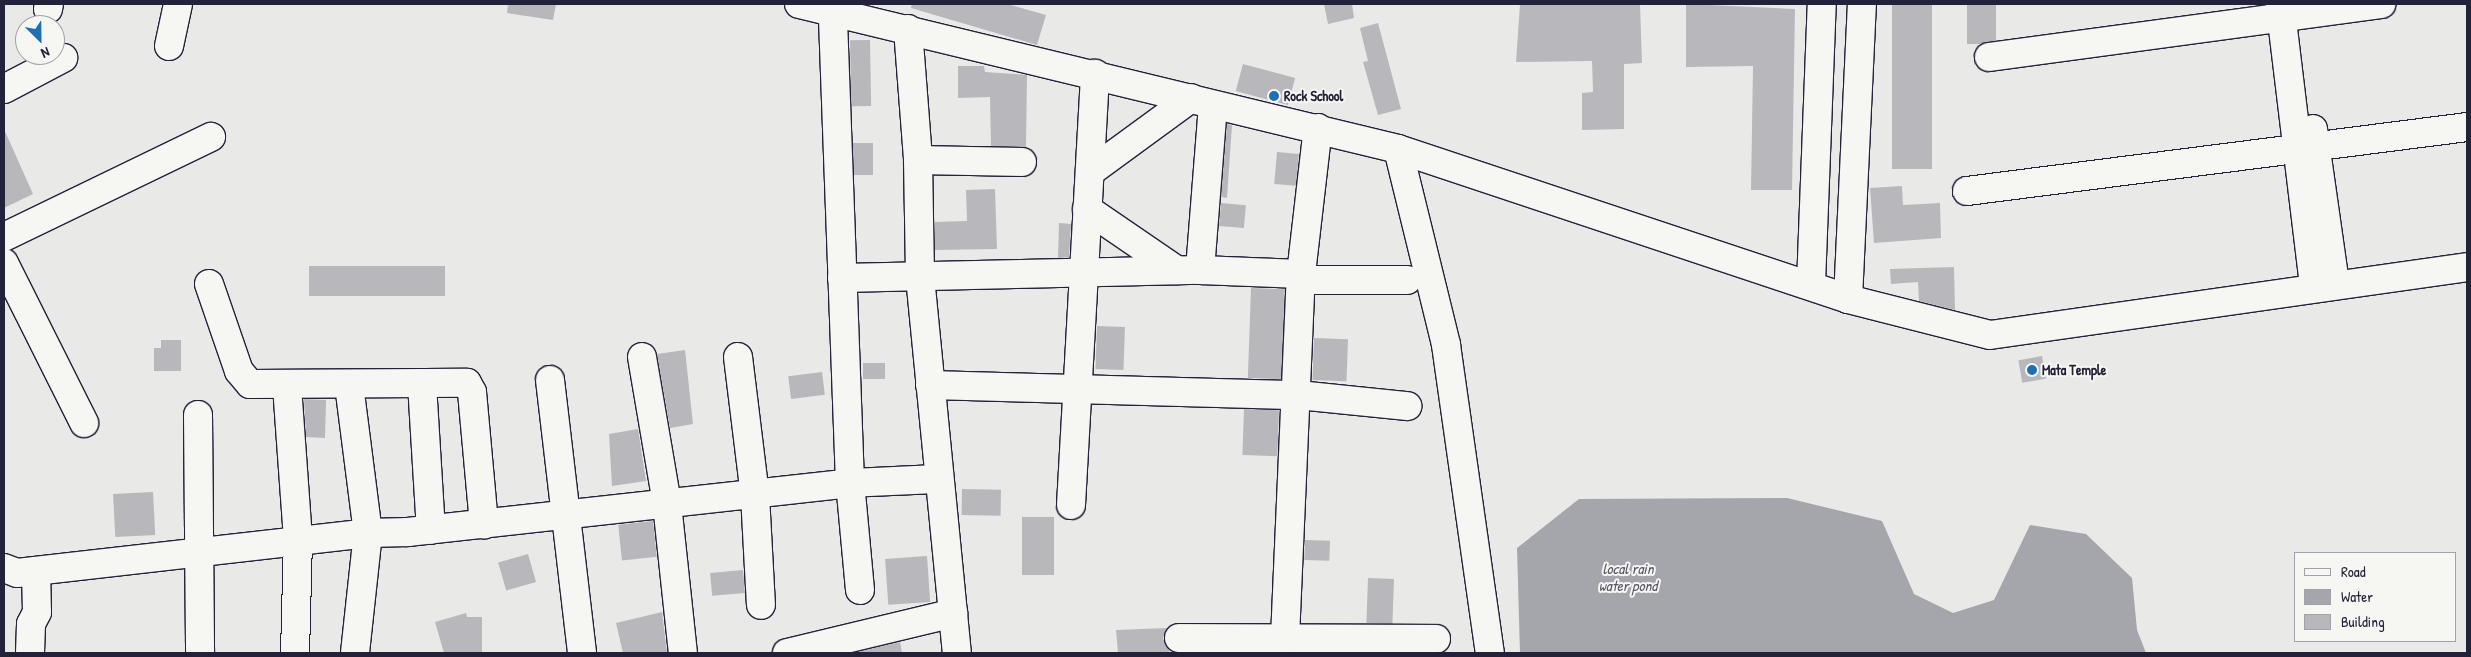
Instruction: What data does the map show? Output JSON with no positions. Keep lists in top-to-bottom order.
{
  "water": ["local rain water pond"],
  "places": ["Rock School", "Mata Temple"],
  "legend": ["Road", "Water", "Building"],
  "north": "bottom right"
}
